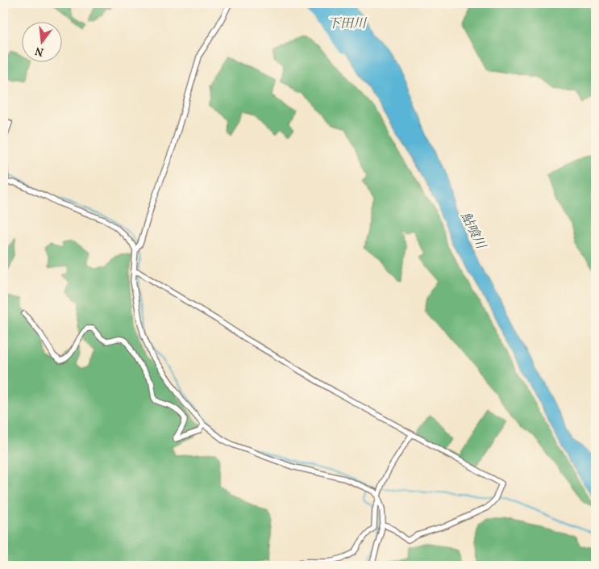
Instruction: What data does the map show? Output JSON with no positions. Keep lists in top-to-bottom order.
{
  "water": ["下田川", "鮎喰川"],
  "north": "bottom"
}
